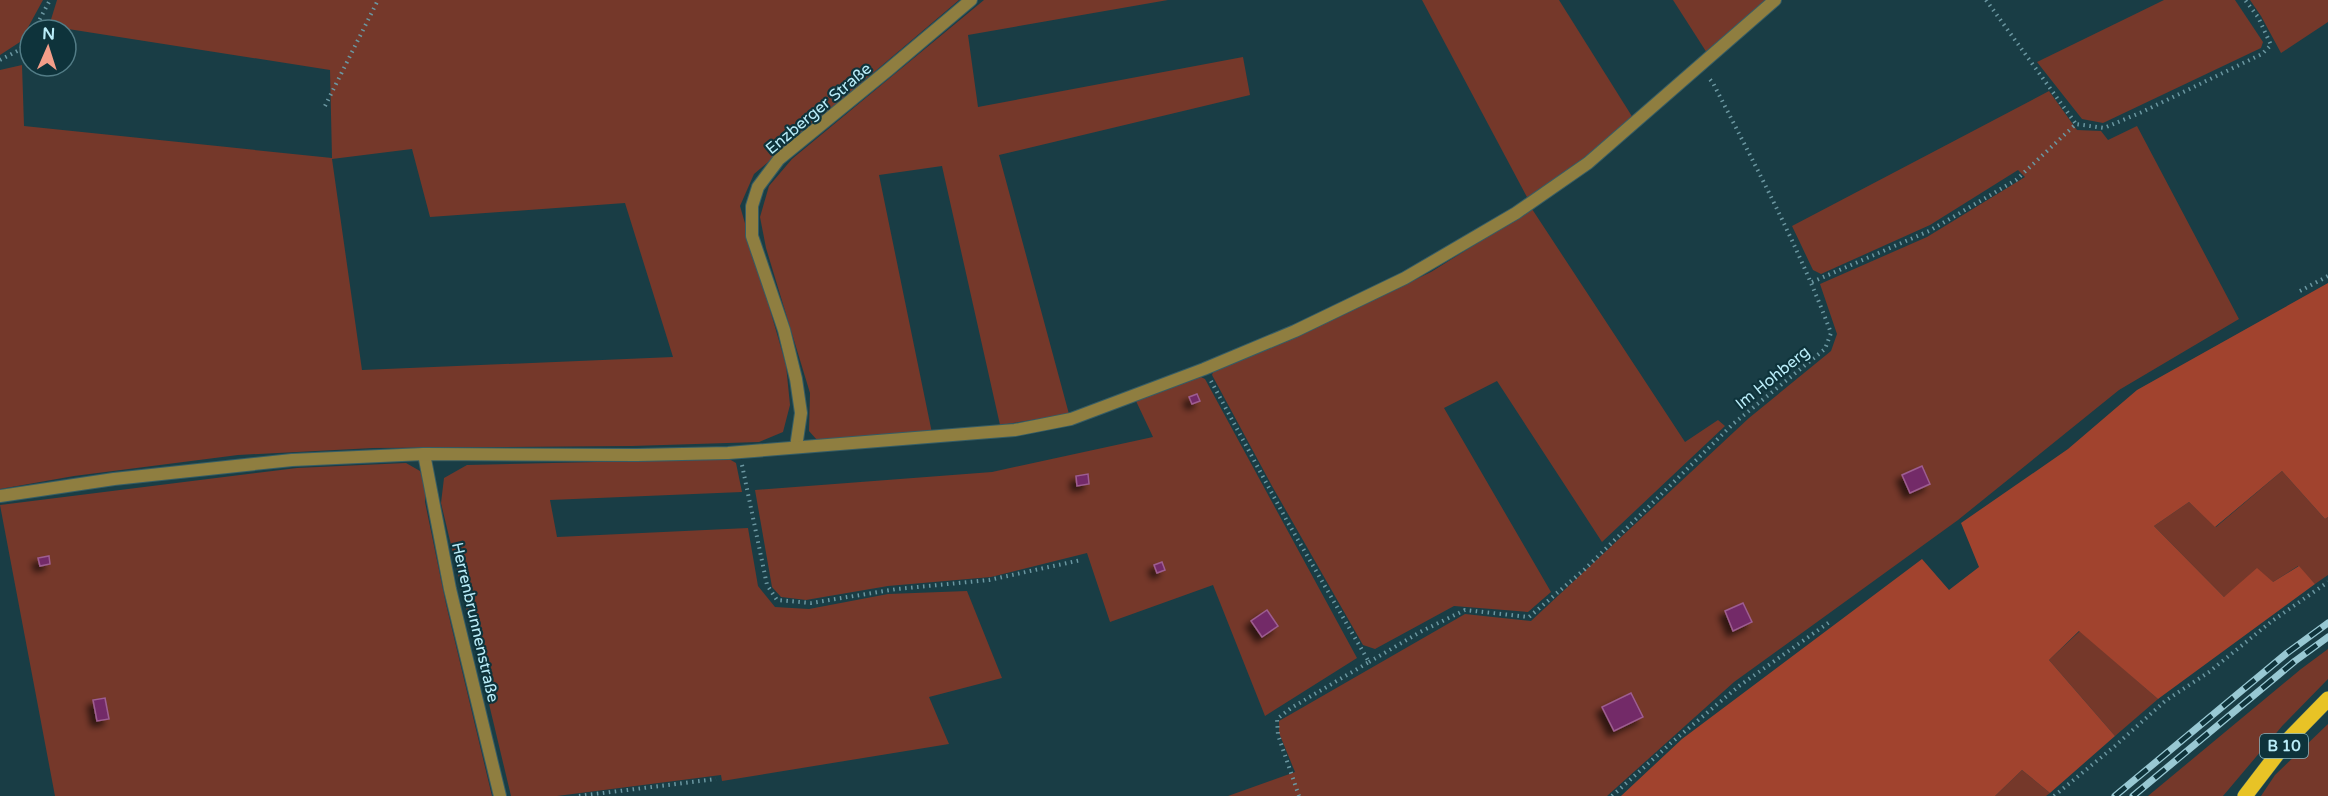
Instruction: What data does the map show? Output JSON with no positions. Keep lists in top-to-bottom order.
{
  "streets": {
    "main road": ["B 10"],
    "street": ["Enzberger Straße", "Herrenbrunnenstraße"],
    "path": ["Im Hohberg"]
  },
  "north": "top"
}
